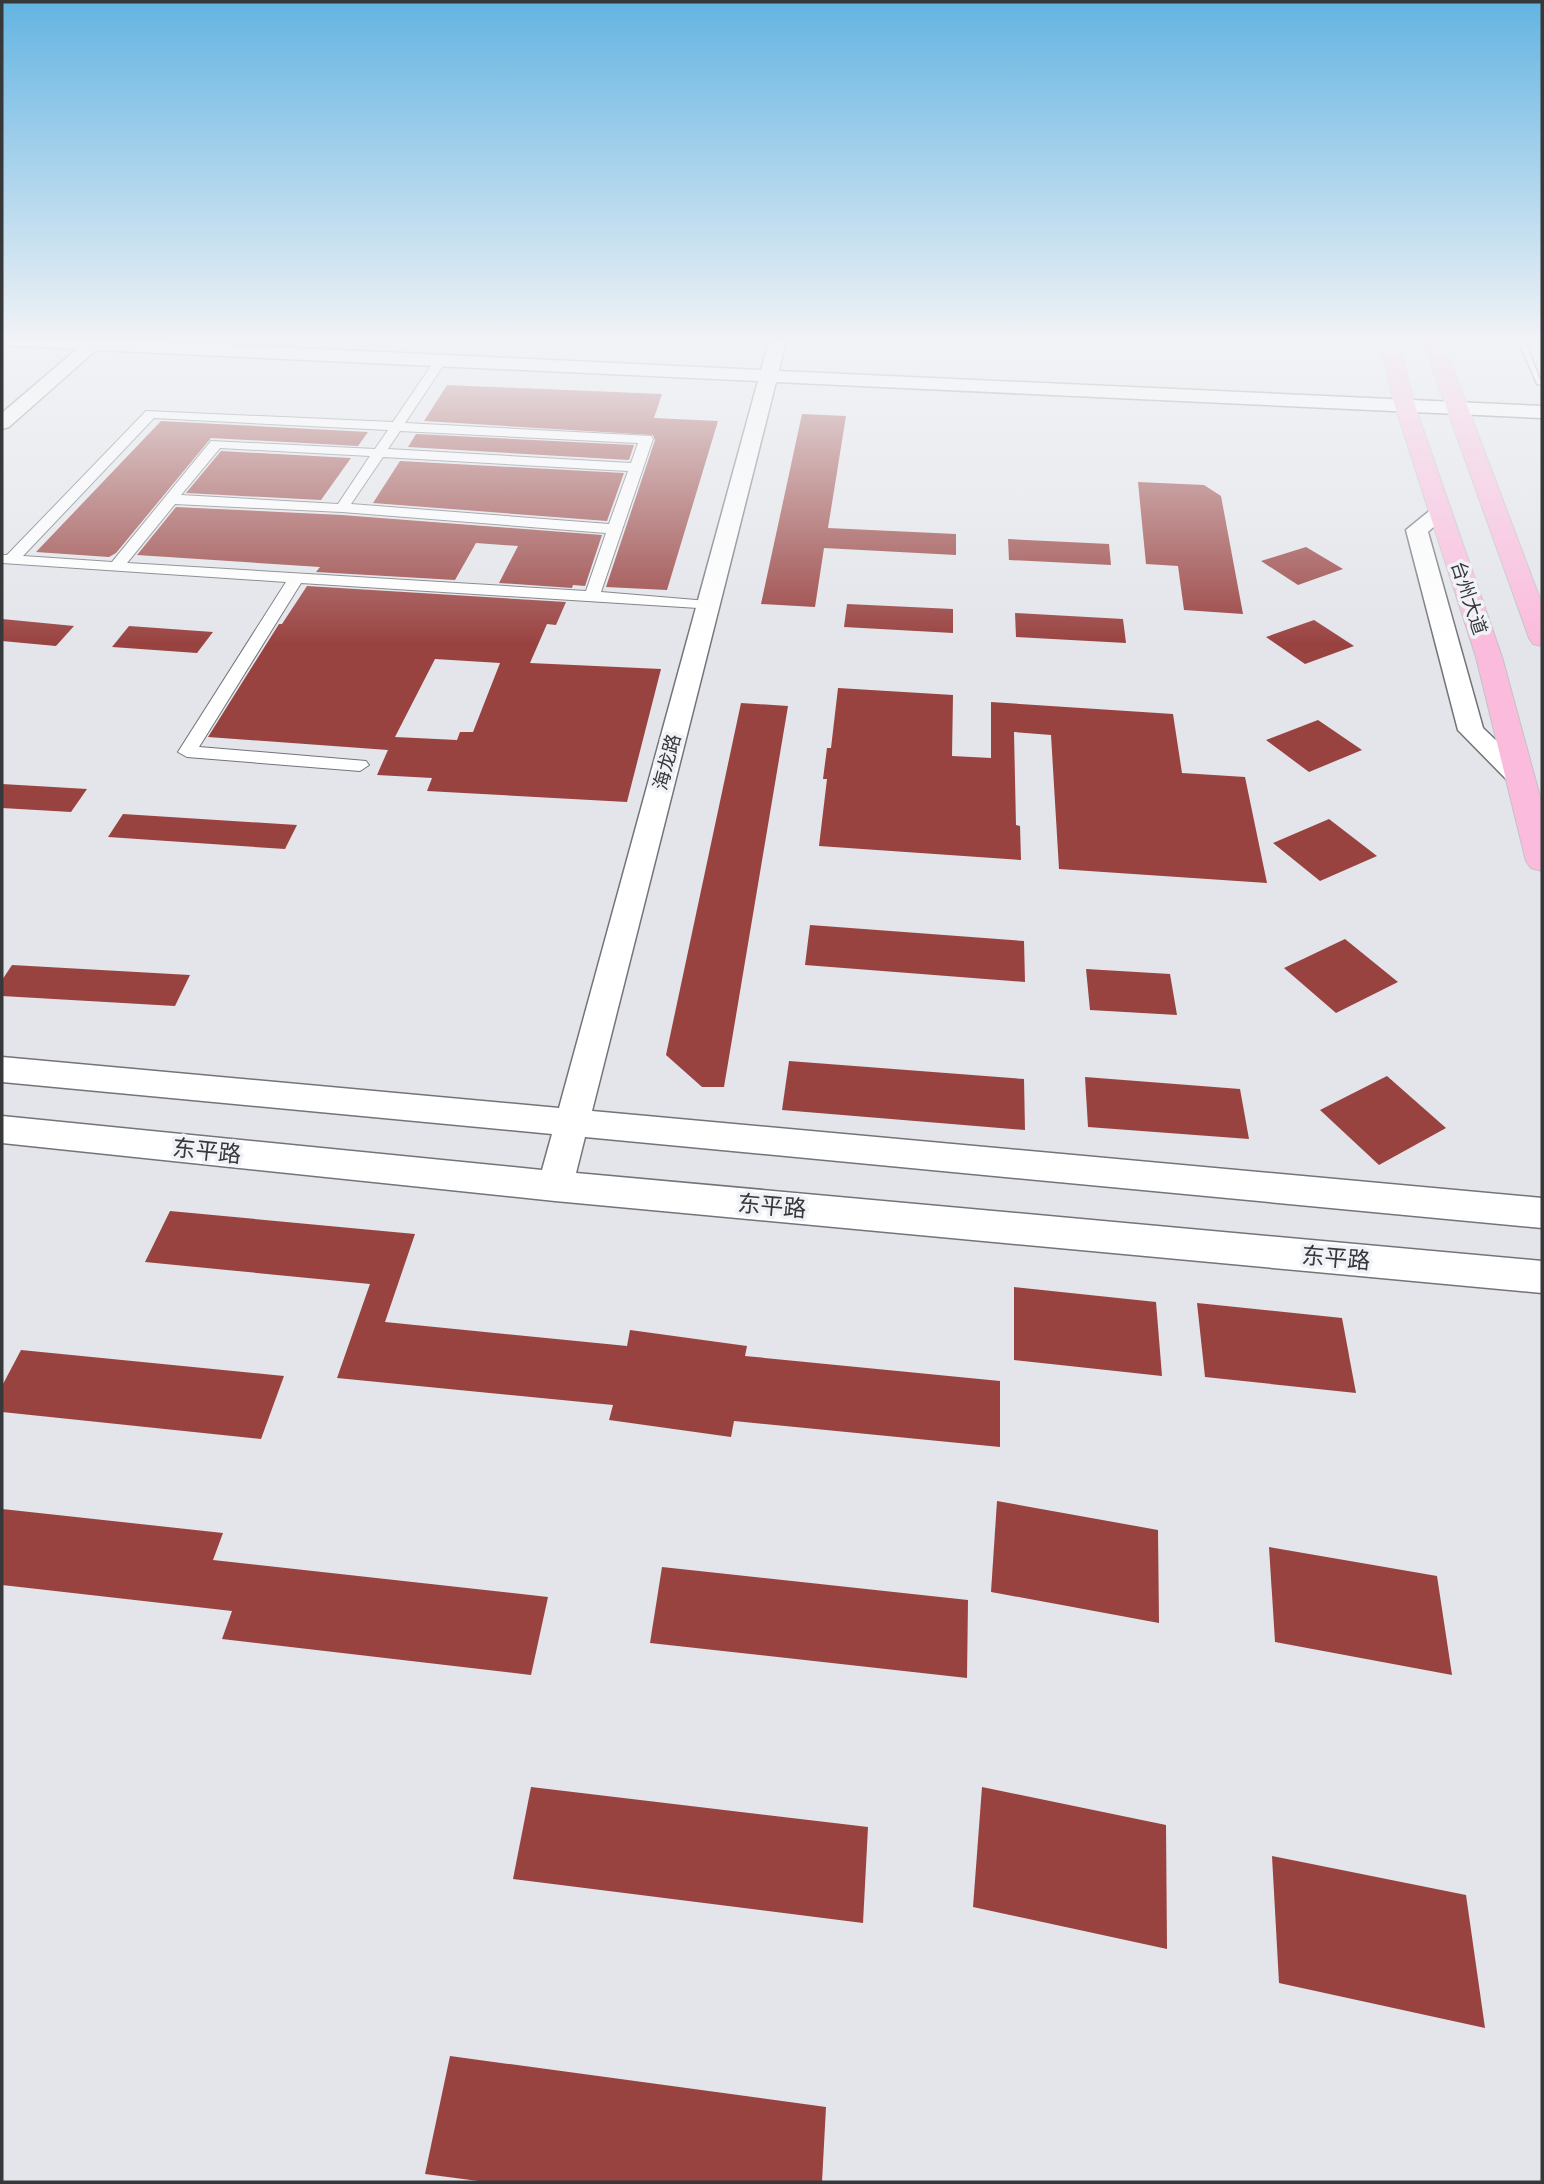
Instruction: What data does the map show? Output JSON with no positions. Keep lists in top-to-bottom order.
{
  "streets": {
    "main road": ["台州大道", "海龙路", "东平路"]
  },
  "crossings": [
    ["海龙路", "东平路"]
  ]
}
